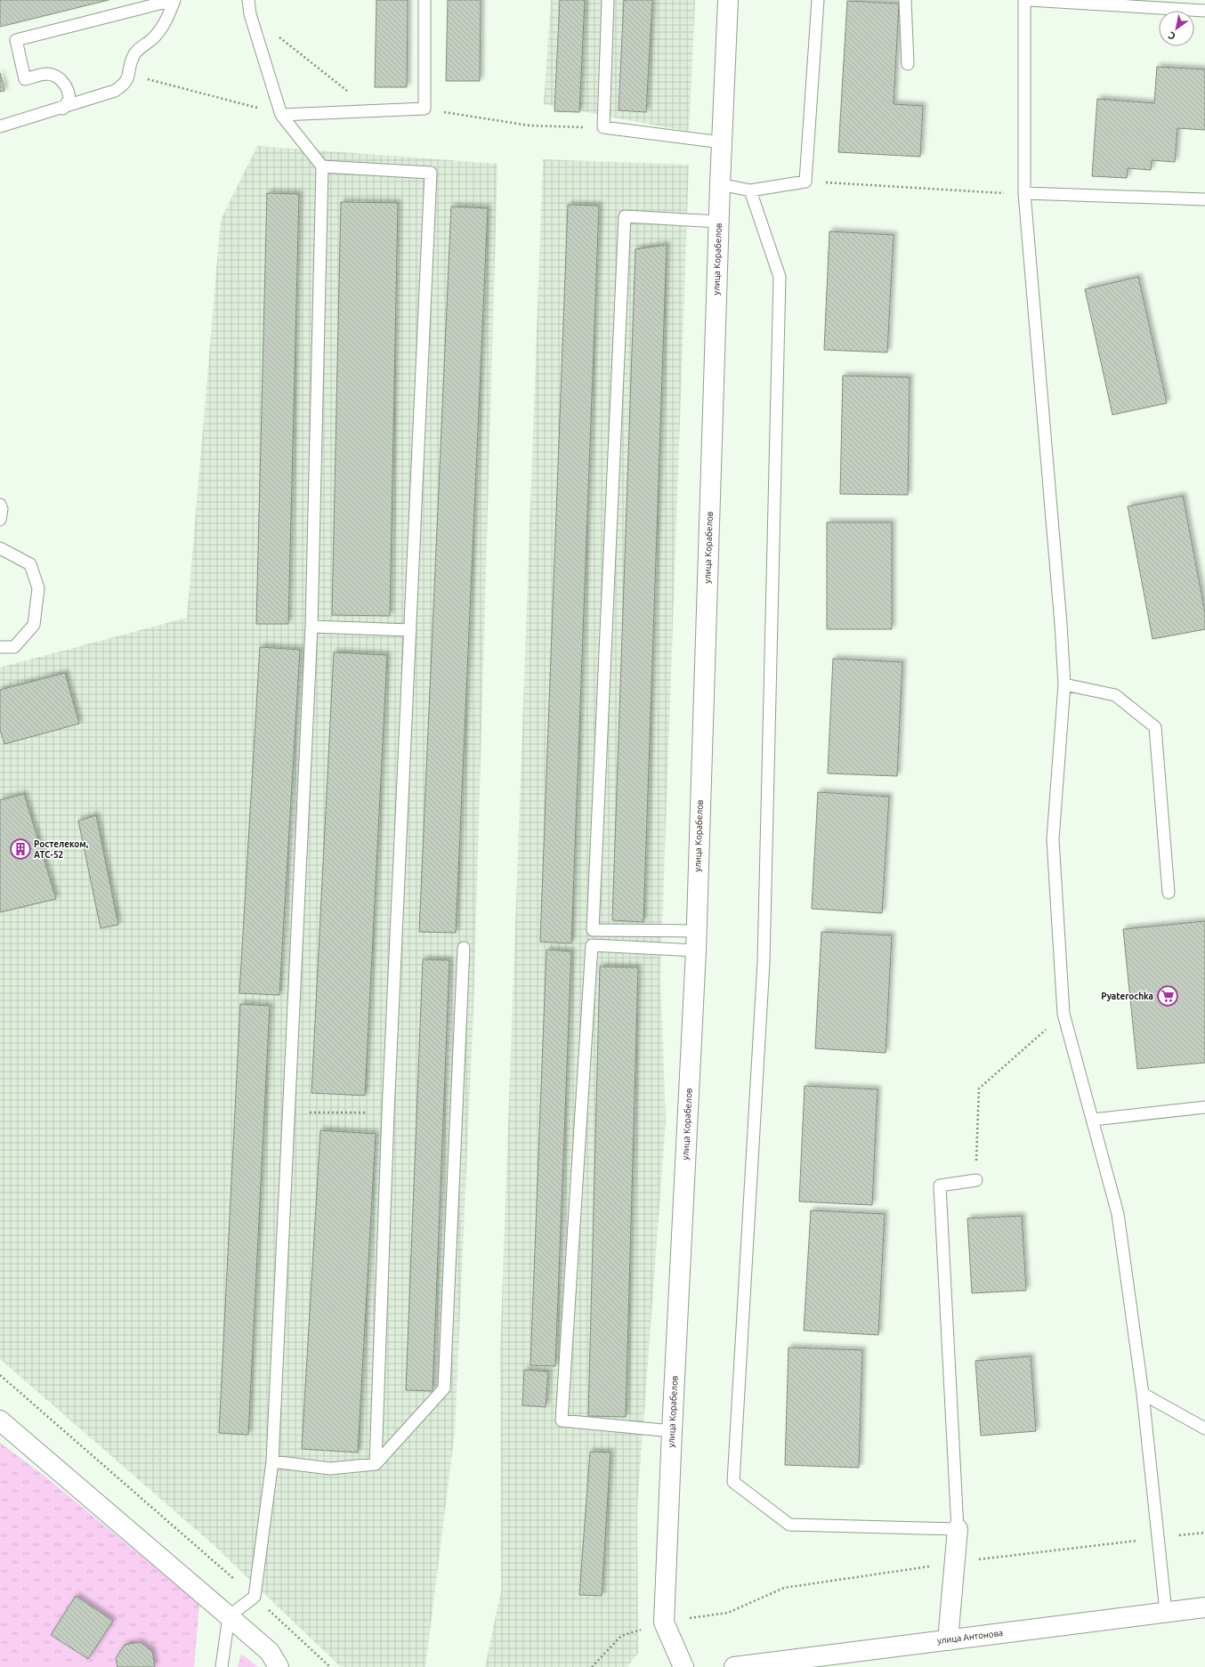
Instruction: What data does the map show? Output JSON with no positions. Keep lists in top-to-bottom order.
{
  "streets": {
    "street": ["улица Корабелов", "улица Антонова"]
  },
  "places": {
    "building": ["Ростелеком, АТС-52"],
    "supermarket": ["Pyaterochka"]
  },
  "north": "bottom left"
}
